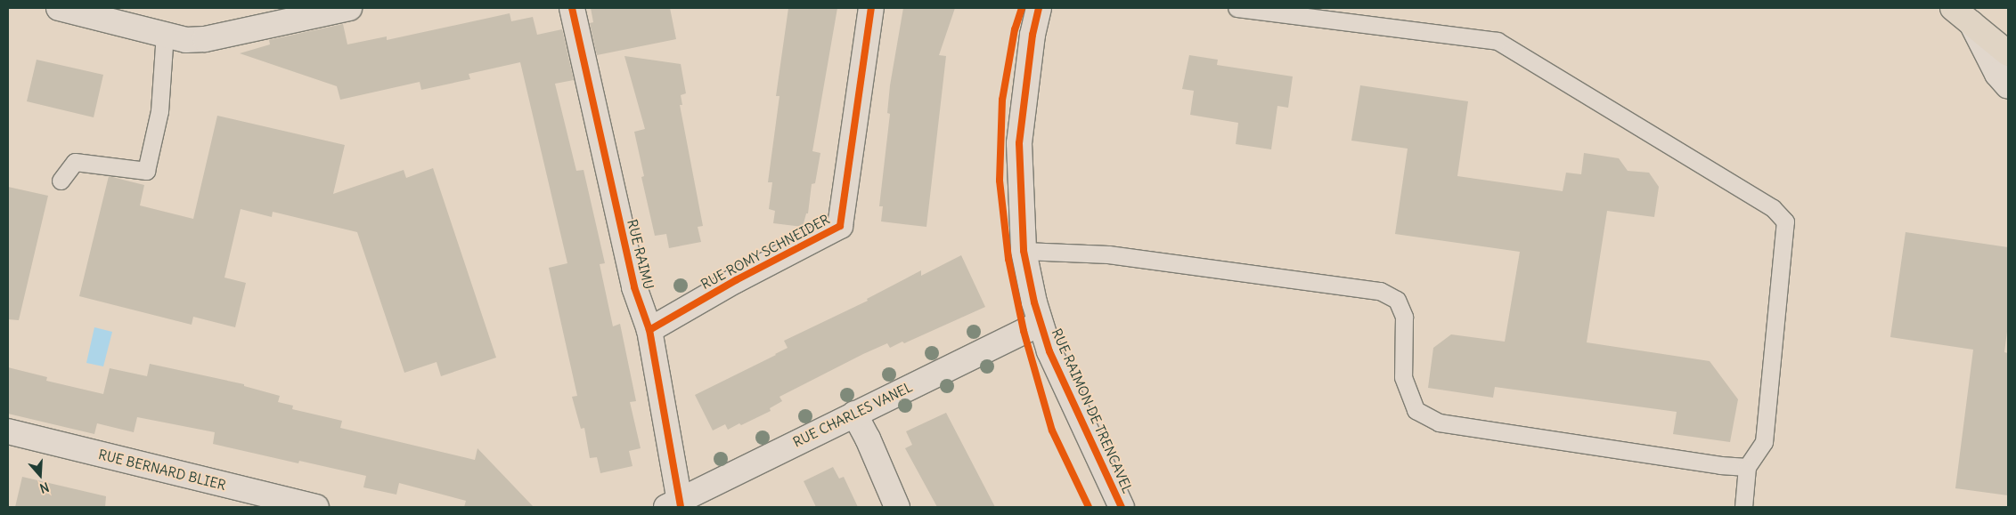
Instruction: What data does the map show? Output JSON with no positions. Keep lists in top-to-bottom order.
{
  "streets": {
    "street": [
      "RUE ROMY SCHNEIDER",
      "RUE RAIMU",
      "RUE RAIMON DE TRENCAVEL",
      "RUE CHARLES VANEL",
      "RUE BERNARD BLIER"
    ]
  },
  "crossings": [
    ["RUE ROMY SCHNEIDER", "RUE RAIMU"],
    ["RUE RAIMU", "RUE CHARLES VANEL"],
    ["RUE RAIMON DE TRENCAVEL", "RUE CHARLES VANEL"]
  ],
  "north": "bottom"
}
